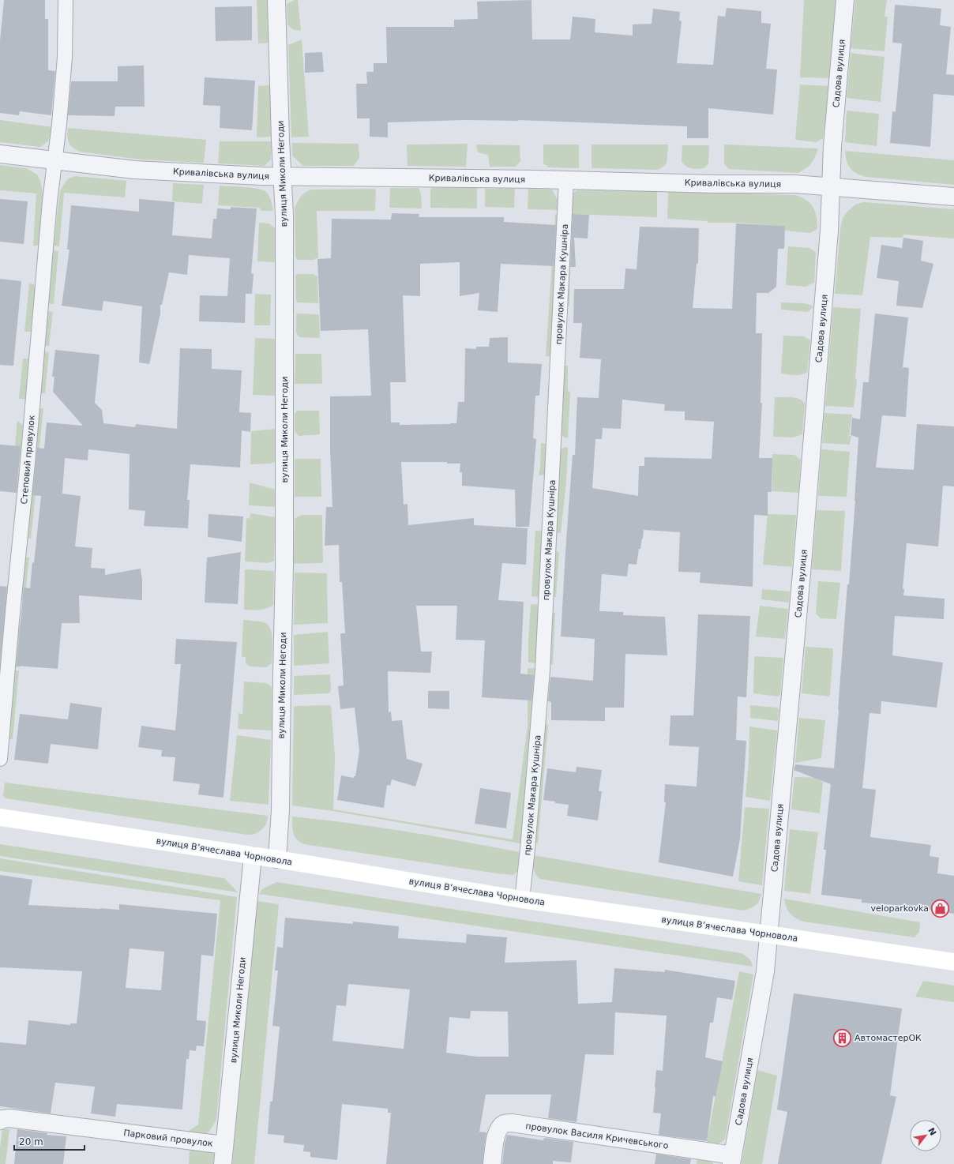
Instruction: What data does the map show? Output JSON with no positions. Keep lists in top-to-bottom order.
{
  "streets": {
    "main road": ["вулиця Вʼячеслава Чорновола"],
    "street": [
      "Садова вулиця",
      "Кривалівська вулиця",
      "вулиця Миколи Негоди",
      "провулок Василя Кричевського",
      "Парковий провулок"
    ],
    "lane": ["провулок Макара Кушніра", "Степовий провулок"]
  },
  "crossings": [
    ["Садова вулиця", "Кривалівська вулиця"],
    ["Садова вулиця", "вулиця Вʼячеслава Чорновола"],
    ["Садова вулиця", "провулок Василя Кричевського"],
    ["Кривалівська вулиця", "вулиця Миколи Негоди"],
    ["Кривалівська вулиця", "провулок Макара Кушніра"],
    ["Кривалівська вулиця", "Степовий провулок"],
    ["вулиця Миколи Негоди", "вулиця Вʼячеслава Чорновола"],
    ["вулиця Миколи Негоди", "Парковий провулок"],
    ["провулок Макара Кушніра", "вулиця Вʼячеслава Чорновола"]
  ],
  "places": {
    "shop": ["veloparkovka"],
    "building": ["АвтомастерОК"]
  },
  "scale_bar": "20 m",
  "north": "top right"
}
